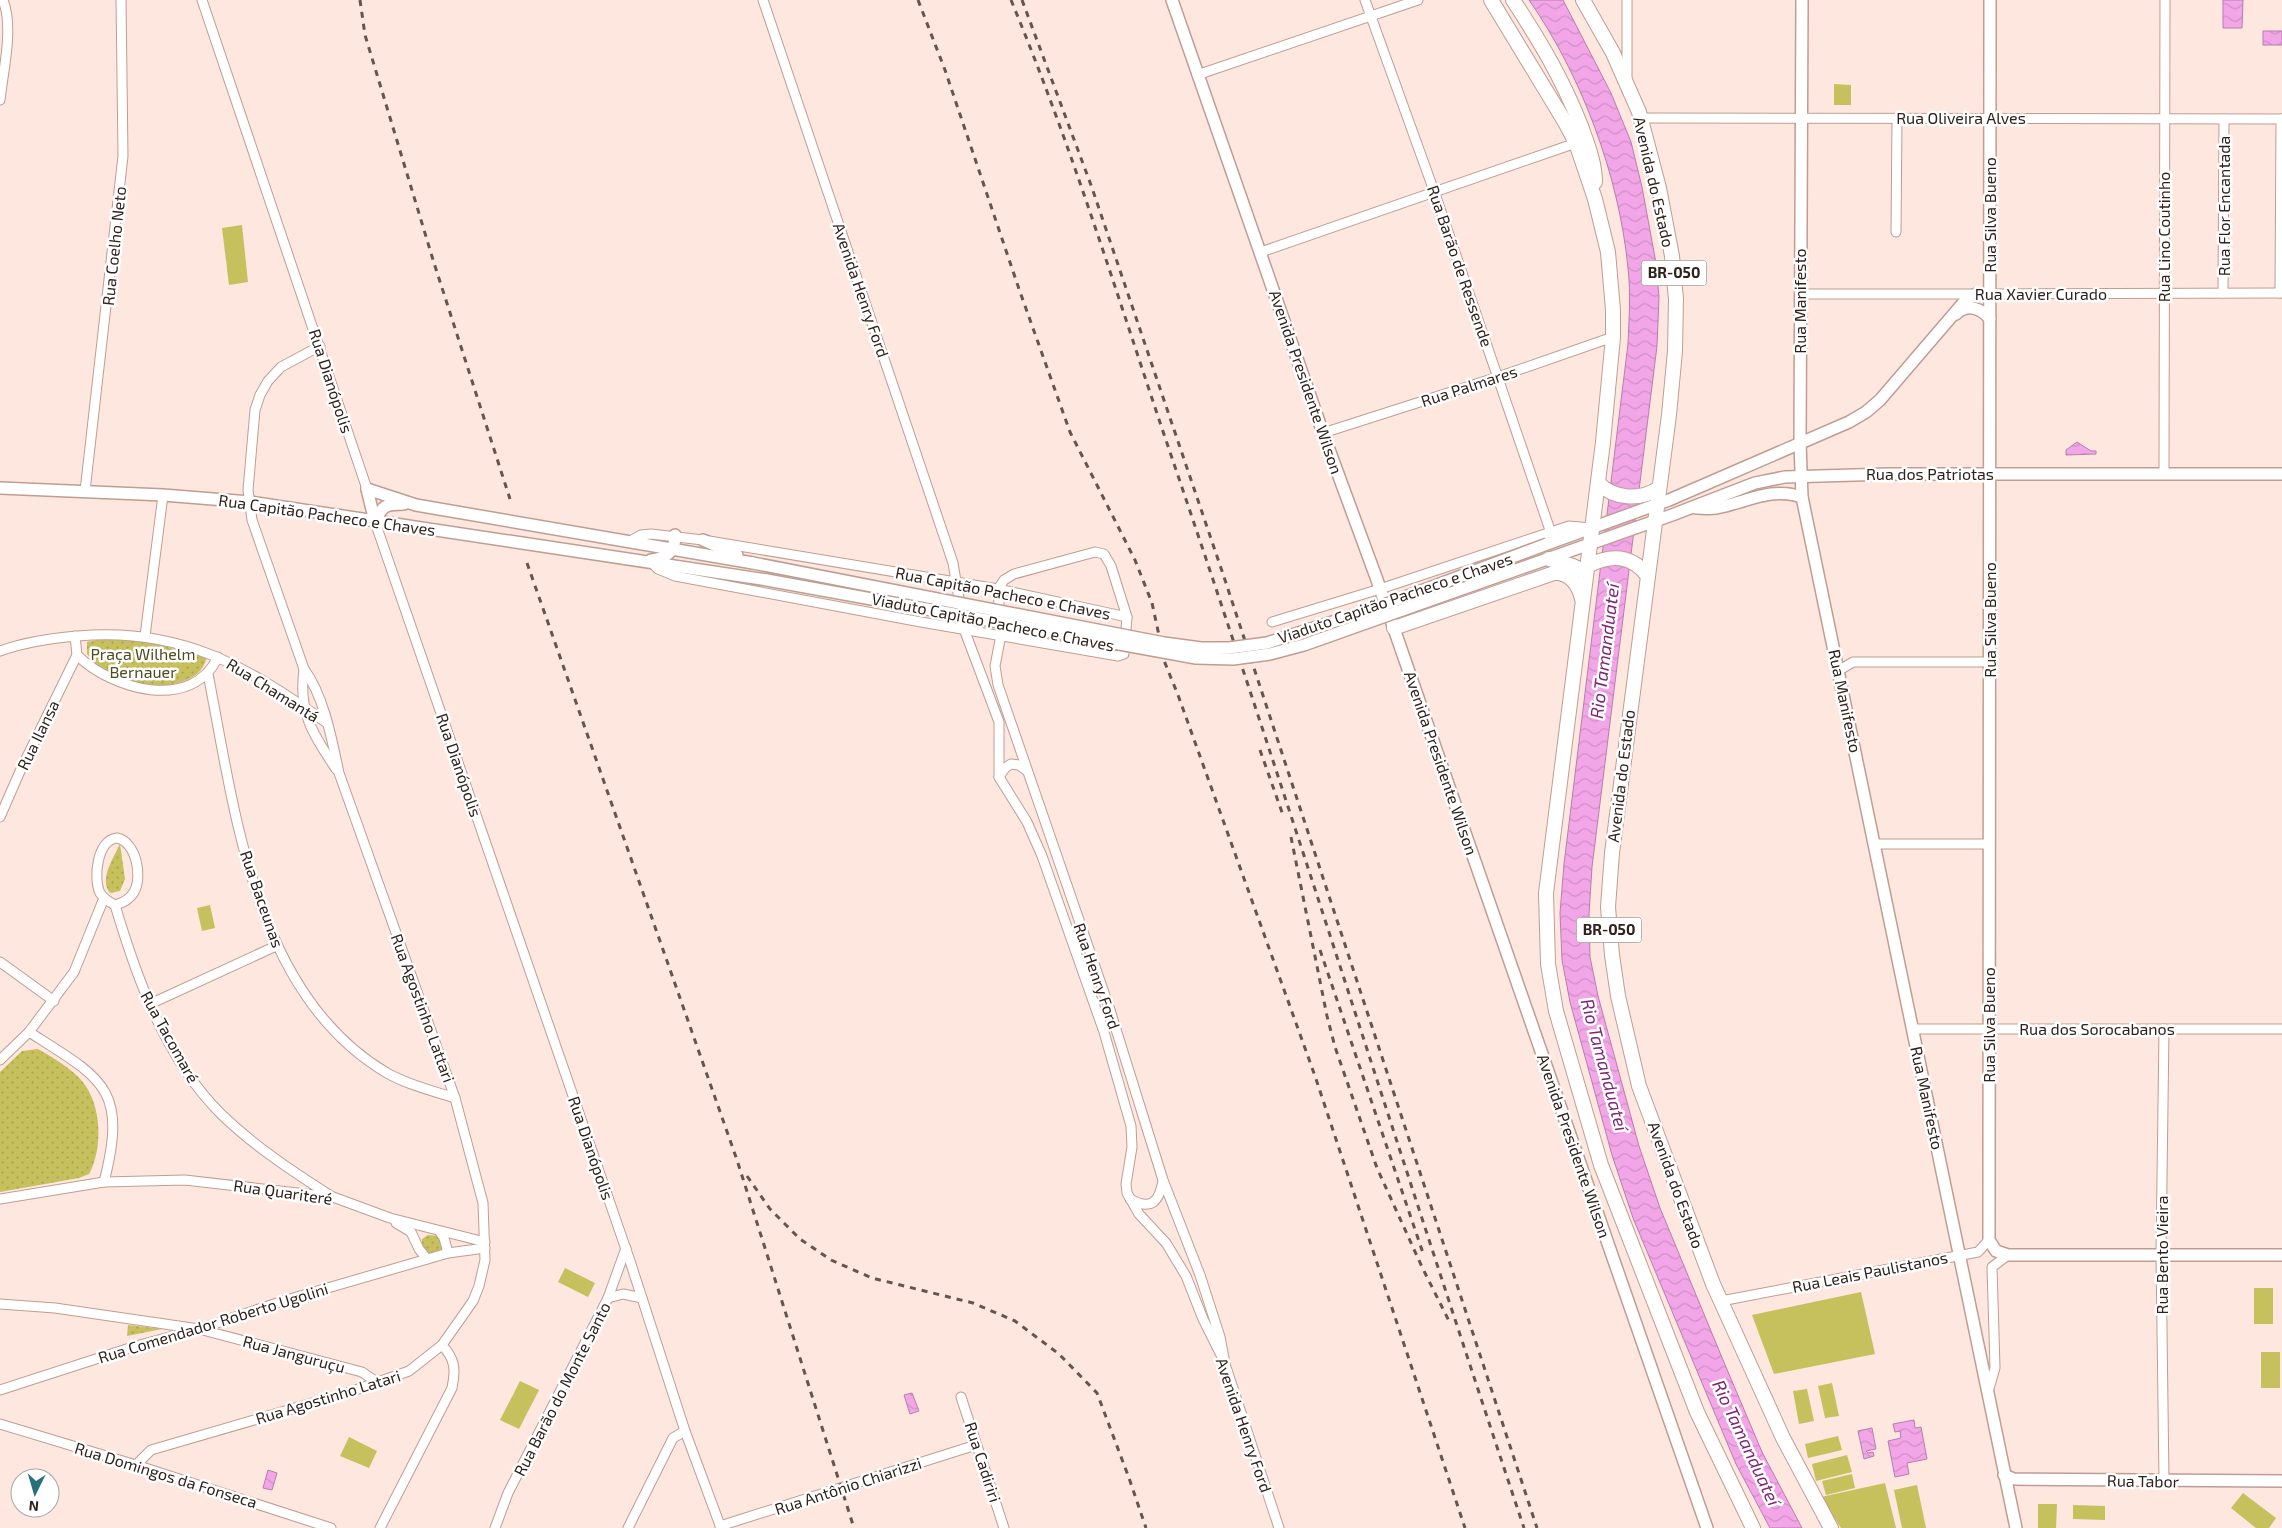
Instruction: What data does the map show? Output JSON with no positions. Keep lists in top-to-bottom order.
{
  "streets": {
    "highway": ["Avenida do Estado", "BR-050"],
    "main road": [
      "Rua Silva Bueno",
      "Rua Xavier Curado",
      "Rua Manifesto",
      "Rua Dianópolis",
      "Avenida Presidente Wilson",
      "Rua dos Patriotas",
      "Rua Capitão Pacheco e Chaves",
      "Viaduto Capitão Pacheco e Chaves",
      "Rua Tabor"
    ],
    "street": [
      "Rua Oliveira Alves",
      "Rua Flor Encantada",
      "Rua Lino Coutinho",
      "Rua Coelho Neto",
      "Rua Barão de Ressende",
      "Avenida Henry Ford",
      "Rua Palmares",
      "Rua Chamantá",
      "Rua Ilansa",
      "Rua Baceunas",
      "Rua Henry Ford",
      "Rua Agostinho Lattari",
      "Rua dos Sorocabanos",
      "Rua Tacomaré",
      "Rua Quariteré",
      "Rua Bento Vieira",
      "Rua Leais Paulistanos",
      "Rua Comendador Roberto Ugolini",
      "Rua Janguruçu",
      "Rua Barão do Monte Santo",
      "Rua Agostinho Latari",
      "Rua Cadiriri",
      "Rua Domingos da Fonseca",
      "Rua Antônio Chiarizzi"
    ]
  },
  "crossings": [
    ["Rua Oliveira Alves", "Avenida do Estado"],
    ["Rua Oliveira Alves", "Rua Flor Encantada"],
    ["Rua Oliveira Alves", "Rua Silva Bueno"],
    ["Rua Oliveira Alves", "Rua Lino Coutinho"],
    ["Rua Oliveira Alves", "Rua Manifesto"],
    ["Avenida do Estado", "Rua dos Patriotas"],
    ["Avenida do Estado", "Rua Leais Paulistanos"],
    ["Rua Flor Encantada", "Rua Xavier Curado"],
    ["Rua Silva Bueno", "Rua Xavier Curado"],
    ["Rua Silva Bueno", "Rua dos Patriotas"],
    ["Rua Silva Bueno", "Rua dos Sorocabanos"],
    ["Rua Silva Bueno", "Rua Leais Paulistanos"],
    ["Rua Lino Coutinho", "Rua Xavier Curado"],
    ["Rua Lino Coutinho", "Rua dos Patriotas"],
    ["Rua Coelho Neto", "Rua Capitão Pacheco e Chaves"],
    ["Rua Barão de Ressende", "Rua Palmares"],
    ["Avenida Henry Ford", "Rua Capitão Pacheco e Chaves"],
    ["Avenida Henry Ford", "Rua Henry Ford"],
    ["Rua Xavier Curado", "Rua Manifesto"],
    ["Rua Manifesto", "Rua dos Patriotas"],
    ["Rua Manifesto", "Rua dos Sorocabanos"],
    ["Rua Manifesto", "Rua Leais Paulistanos"],
    ["Rua Manifesto", "Rua Tabor"],
    ["Rua Dianópolis", "Rua Capitão Pacheco e Chaves"],
    ["Rua Dianópolis", "Rua Barão do Monte Santo"],
    ["Rua Dianópolis", "Rua Antônio Chiarizzi"],
    ["Avenida Presidente Wilson", "Rua Palmares"],
    ["Rua dos Patriotas", "Viaduto Capitão Pacheco e Chaves"],
    ["Rua Capitão Pacheco e Chaves", "Viaduto Capitão Pacheco e Chaves"],
    ["Rua Capitão Pacheco e Chaves", "Rua Henry Ford"],
    ["Rua Baceunas", "Rua Agostinho Lattari"],
    ["Rua Agostinho Lattari", "Rua Quariteré"],
    ["Rua Agostinho Lattari", "Rua Comendador Roberto Ugolini"],
    ["Rua Agostinho Lattari", "Rua Agostinho Latari"],
    ["Rua dos Sorocabanos", "Rua Bento Vieira"],
    ["Rua Tacomaré", "Rua Quariteré"],
    ["Rua Quariteré", "Rua Comendador Roberto Ugolini"],
    ["Rua Quariteré", "Rua Agostinho Latari"],
    ["Rua Bento Vieira", "Rua Tabor"],
    ["Rua Comendador Roberto Ugolini", "Rua Janguruçu"],
    ["Rua Comendador Roberto Ugolini", "Rua Agostinho Latari"],
    ["Rua Janguruçu", "Rua Agostinho Latari"],
    ["Rua Agostinho Latari", "Rua Domingos da Fonseca"],
    ["Rua Cadiriri", "Rua Antônio Chiarizzi"]
  ],
  "water": ["Rio Tamanduateí"],
  "parks": ["Praça Wilhelm Bernauer"],
  "north": "bottom"
}
